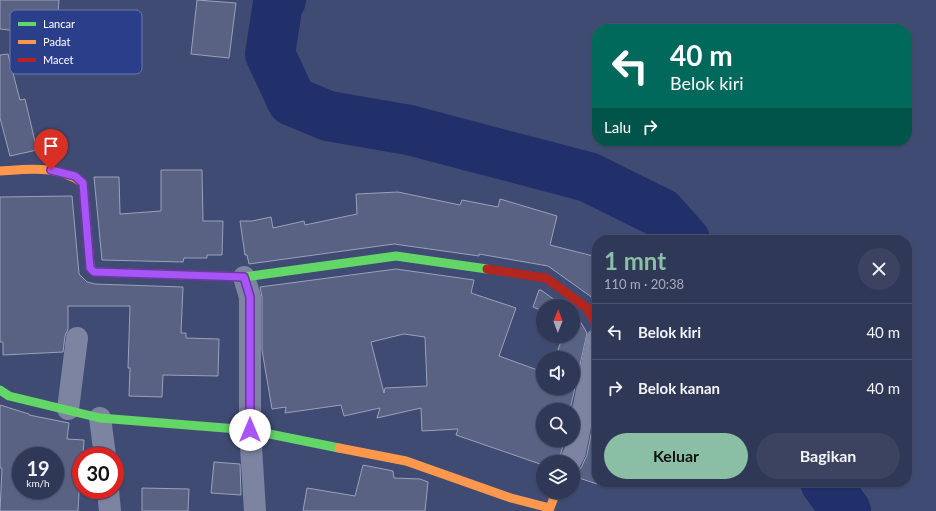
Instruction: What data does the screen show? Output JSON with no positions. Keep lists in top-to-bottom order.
{
  "legend": ["Lancar", "Padat", "Macet"],
  "north": "top",
  "page": {
    "turn": ["40 m", "Belok kiri"],
    "then": "Lalu",
    "heading": ["1 mnt", "110 m · 20:38"],
    "list": [
      {
        "name": "Belok kiri",
        "value": "40 m"
      },
      {
        "name": "Belok kanan",
        "value": "40 m"
      }
    ],
    "buttons": ["Keluar", "Bagikan"],
    "speed": "19 km/h",
    "limit": "30"
  }
}
